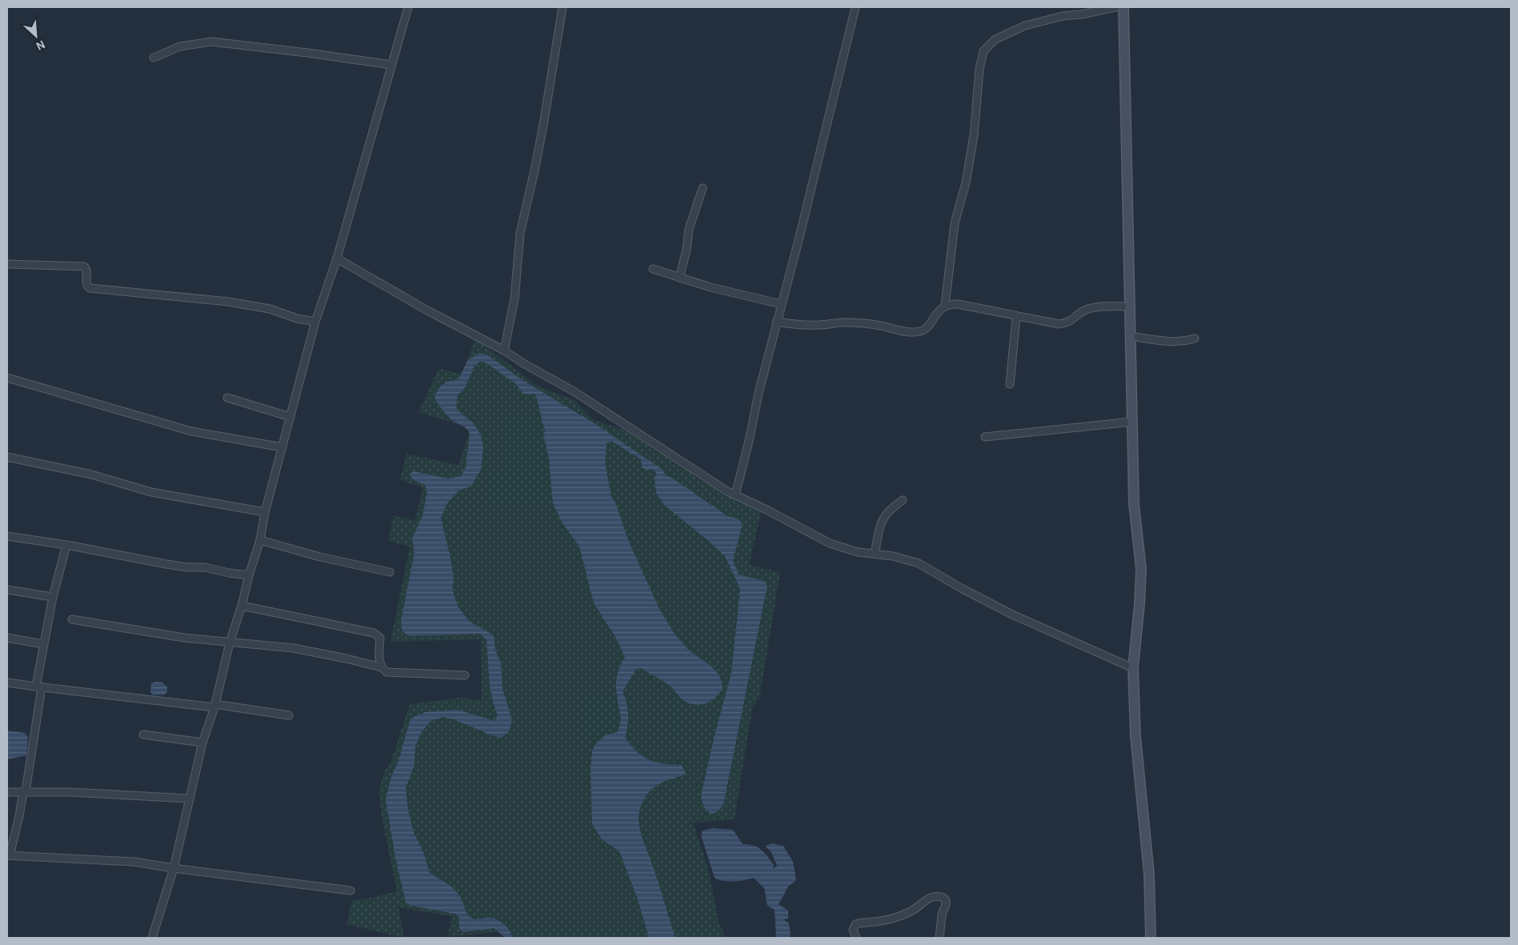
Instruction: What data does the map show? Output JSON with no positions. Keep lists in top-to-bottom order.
{
  "north": "bottom right"
}
